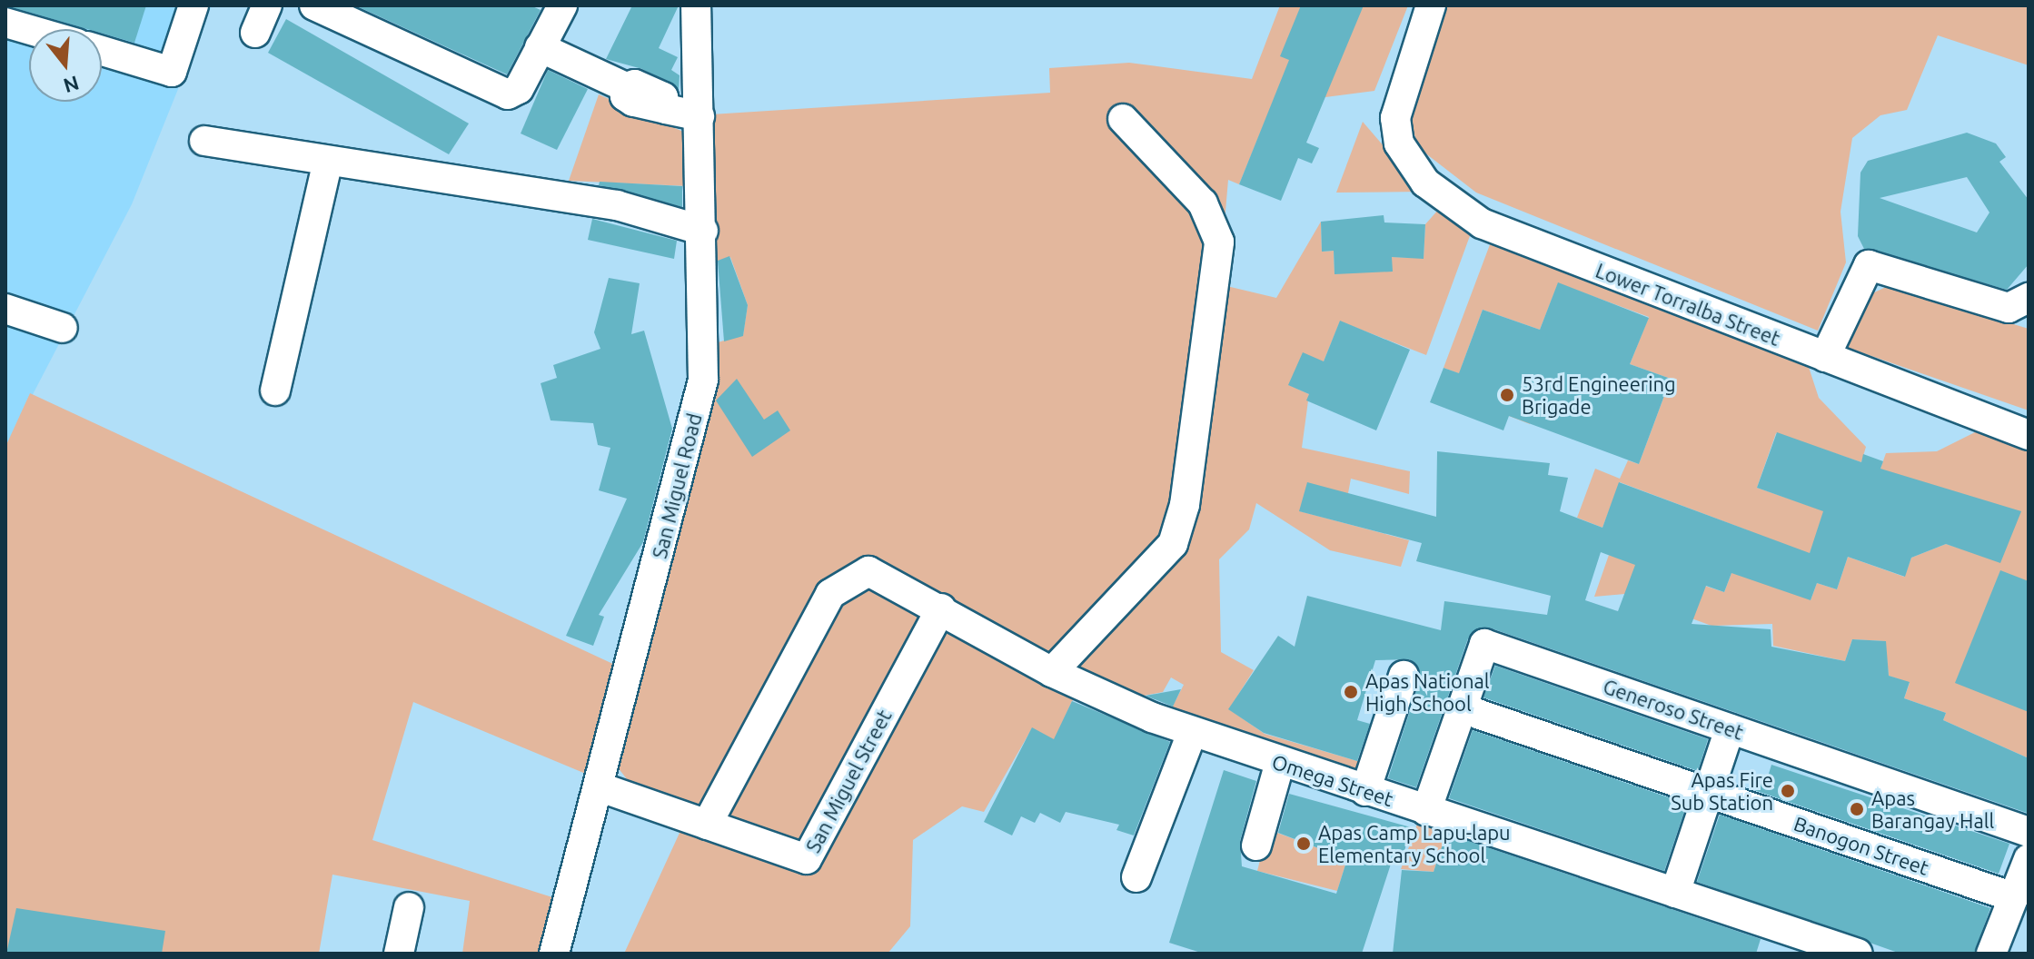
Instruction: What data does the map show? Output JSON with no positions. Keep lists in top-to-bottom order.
{
  "streets": {
    "street": [
      "Lower Torralba Street",
      "San Miguel Road",
      "Generoso Street",
      "Omega Street",
      "San Miguel Street",
      "Banogon Street"
    ]
  },
  "crossings": [
    ["San Miguel Road", "San Miguel Street"],
    ["Generoso Street", "Omega Street"],
    ["Generoso Street", "Banogon Street"],
    ["Omega Street", "San Miguel Street"]
  ],
  "places": [
    "53rd Engineering Brigade",
    "Apas National High School",
    "Apas Fire Sub Station",
    "Apas Barangay Hall",
    "Apas Camp Lapu-lapu Elementary School"
  ],
  "north": "bottom"
}
